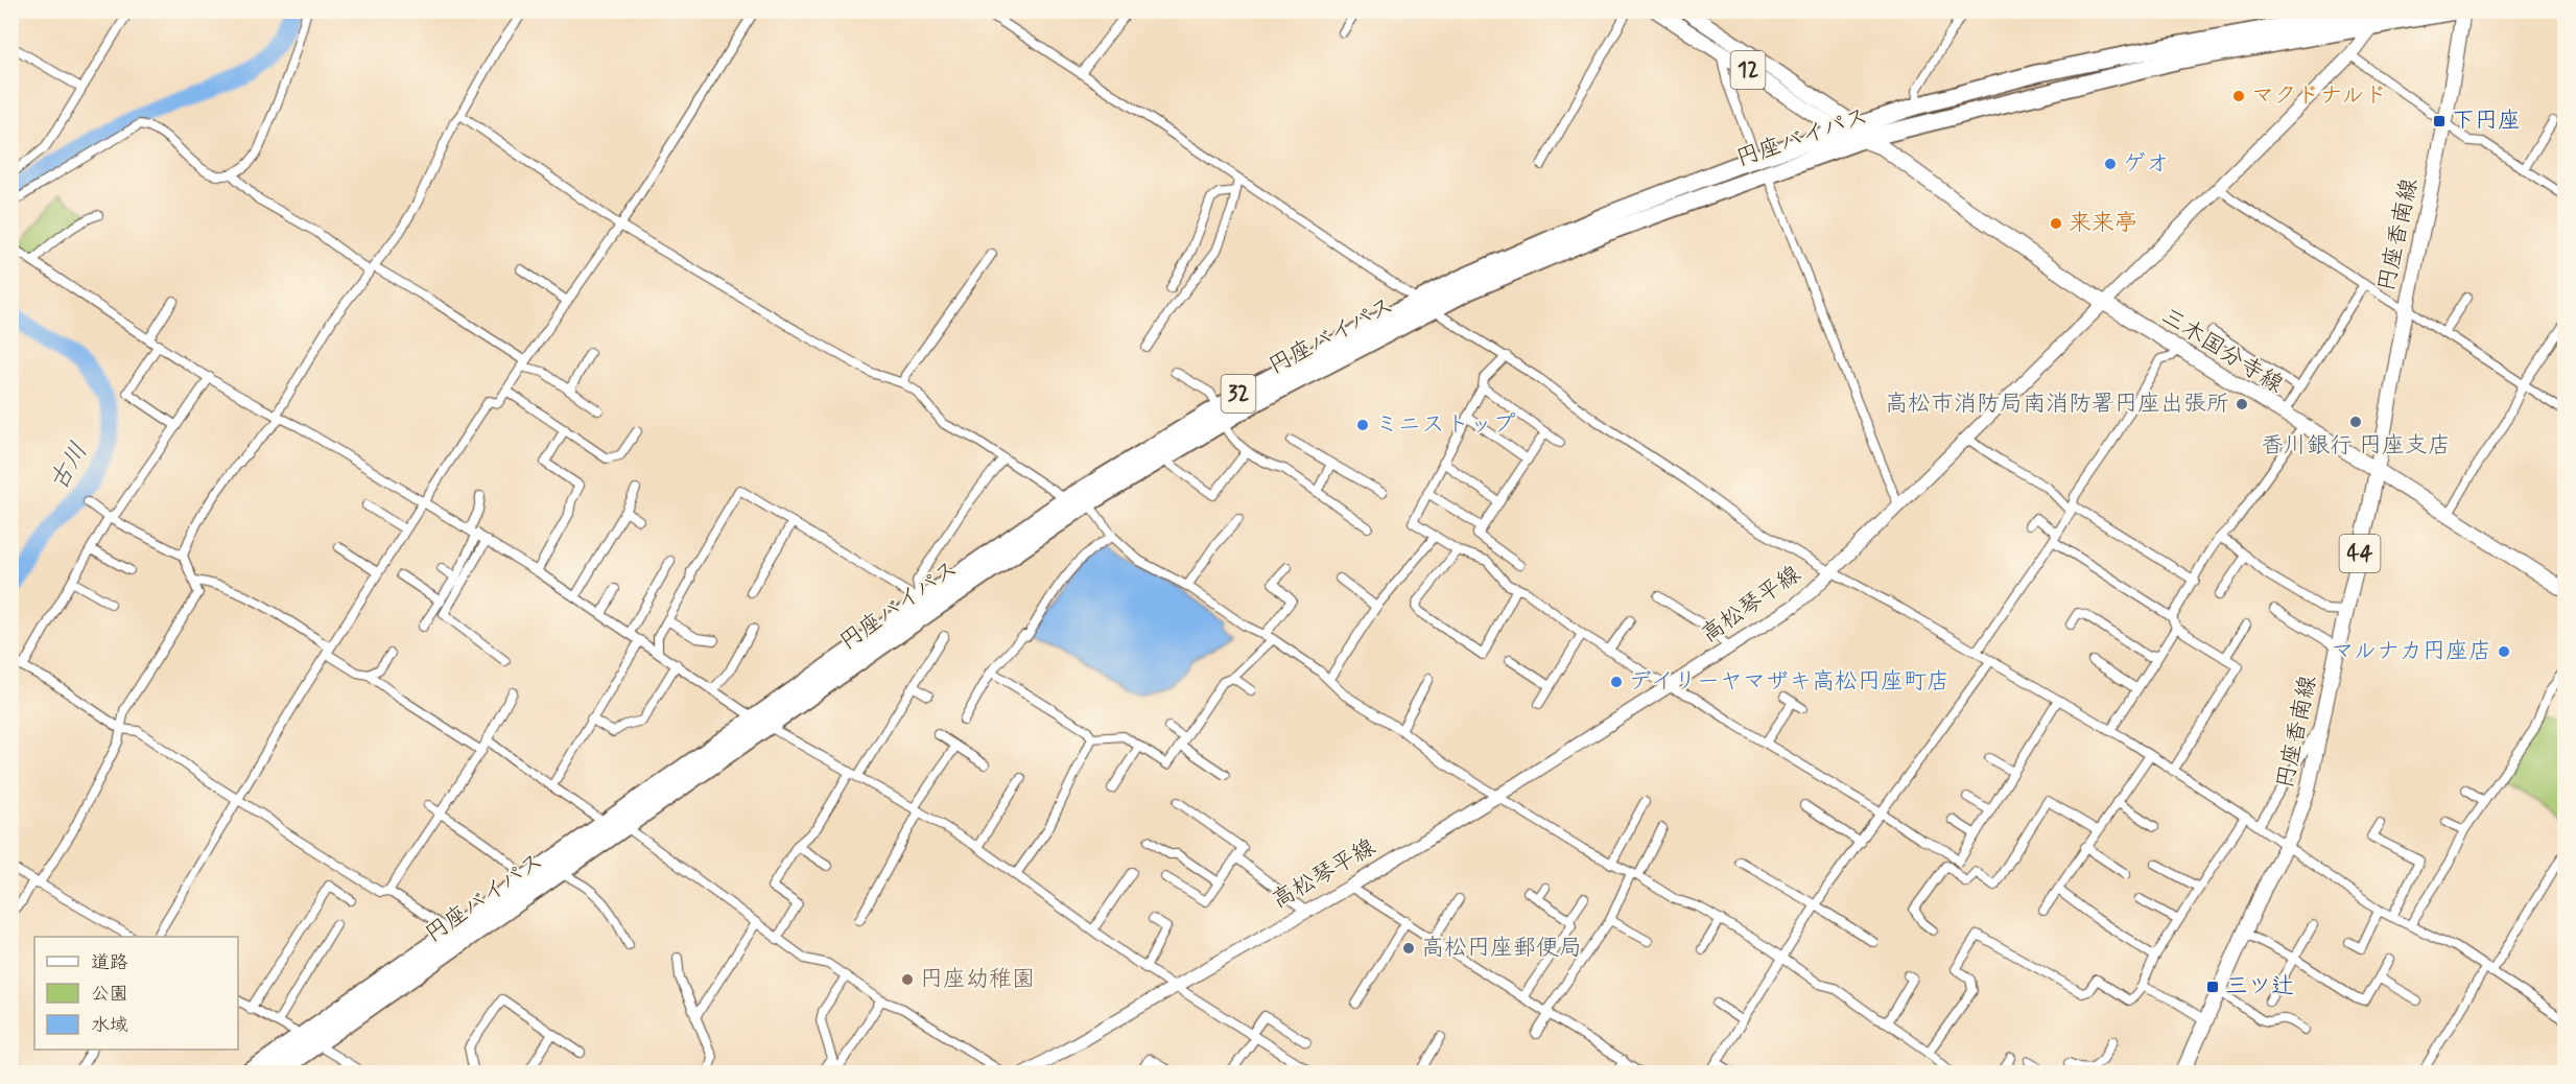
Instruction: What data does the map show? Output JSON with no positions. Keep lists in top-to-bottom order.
{
  "streets": {
    "highway": ["円座バイパス", "32"],
    "main road": [
      "12",
      "円座香南線",
      "三木国分寺線",
      "44",
      "高松琴平線"
    ]
  },
  "crossings": [
    ["12", "円座バイパス"],
    ["円座バイパス", "三木国分寺線"],
    ["円座バイパス", "高松琴平線"],
    ["円座香南線", "三木国分寺線"],
    ["三木国分寺線", "高松琴平線"]
  ],
  "water": ["古川"],
  "places": {
    "other": [
      "マクドナルド",
      "ゲオ",
      "来来亭",
      "高松市消防局南消防署円座出張所",
      "香川銀行 円座支店",
      "ミニストップ",
      "マルナカ円座店",
      "デイリーヤマザキ高松円座町店",
      "高松円座郵便局",
      "円座幼稚園"
    ],
    "transit": ["下円座", "三ツ辻"]
  },
  "legend": ["道路", "公園", "水域"]
}
